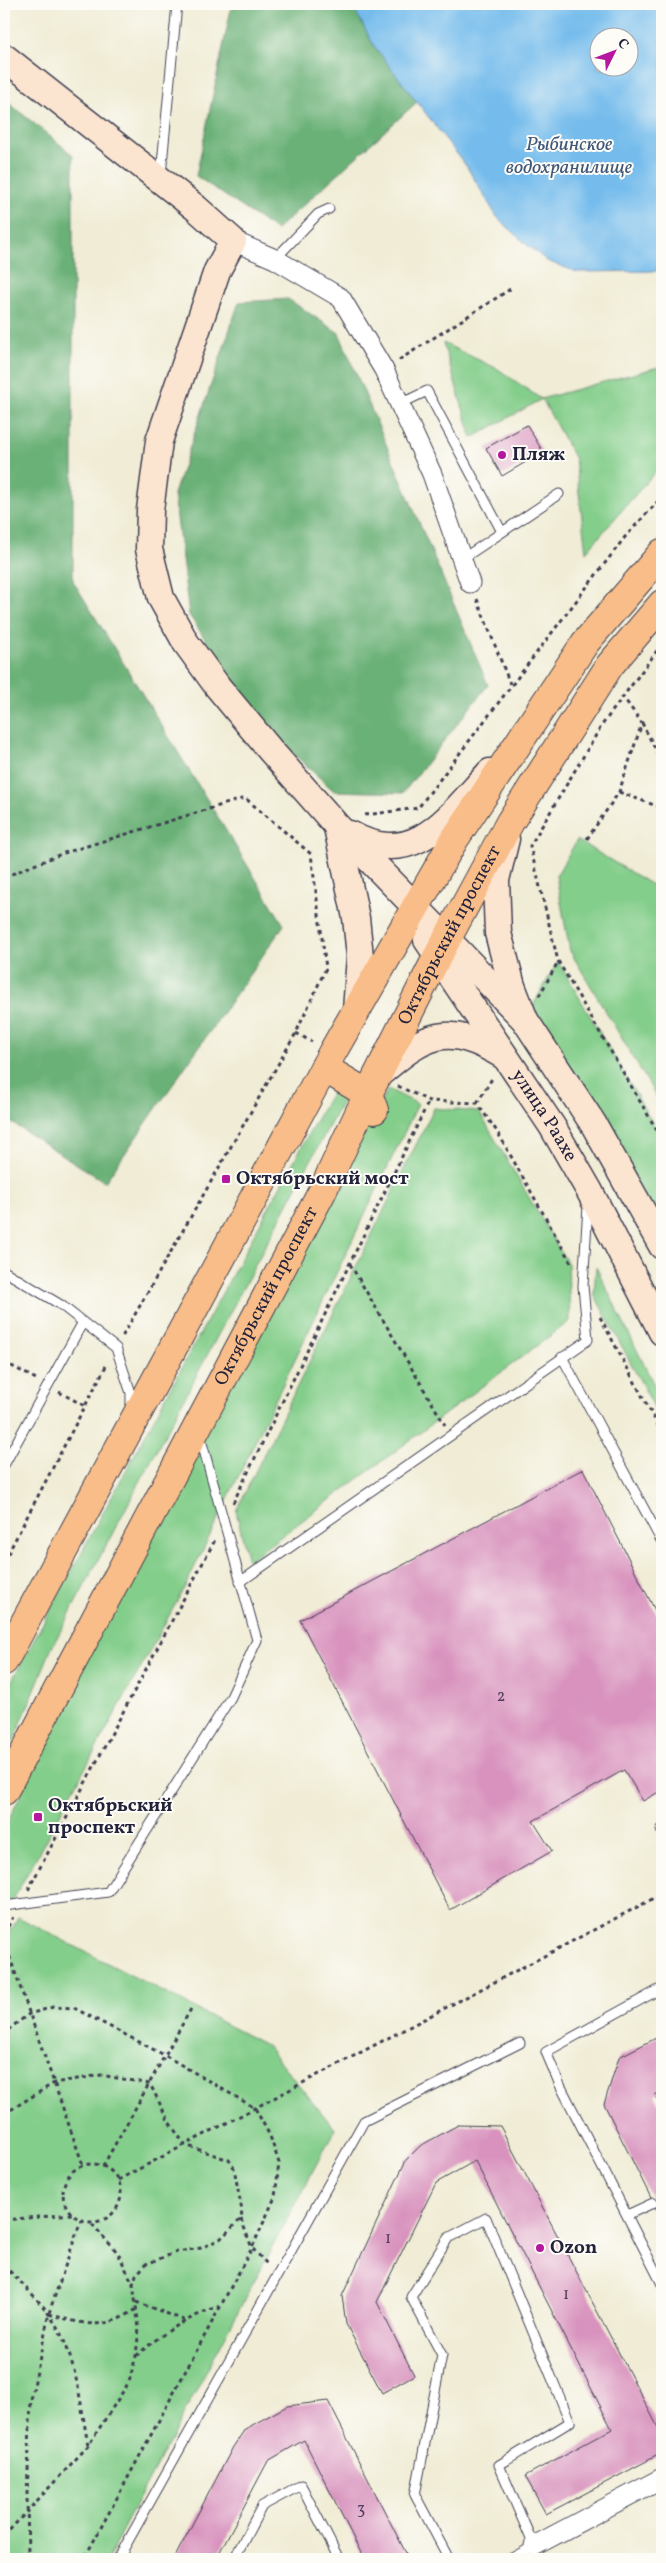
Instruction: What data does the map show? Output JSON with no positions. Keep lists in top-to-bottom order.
{
  "streets": {
    "main road": ["Октябрьский проспект"],
    "street": ["улица Раахе"]
  },
  "crossings": [
    ["Октябрьский проспект", "улица Раахе"]
  ],
  "water": ["Рыбинское водохранилище"],
  "places": {
    "other": ["Пляж", "Ozon"],
    "transit": ["Октябрьский мост", "Октябрьский проспект"]
  },
  "house_numbers": [
    "2",
    "1",
    "1",
    "3"
  ],
  "north": "top right"
}
